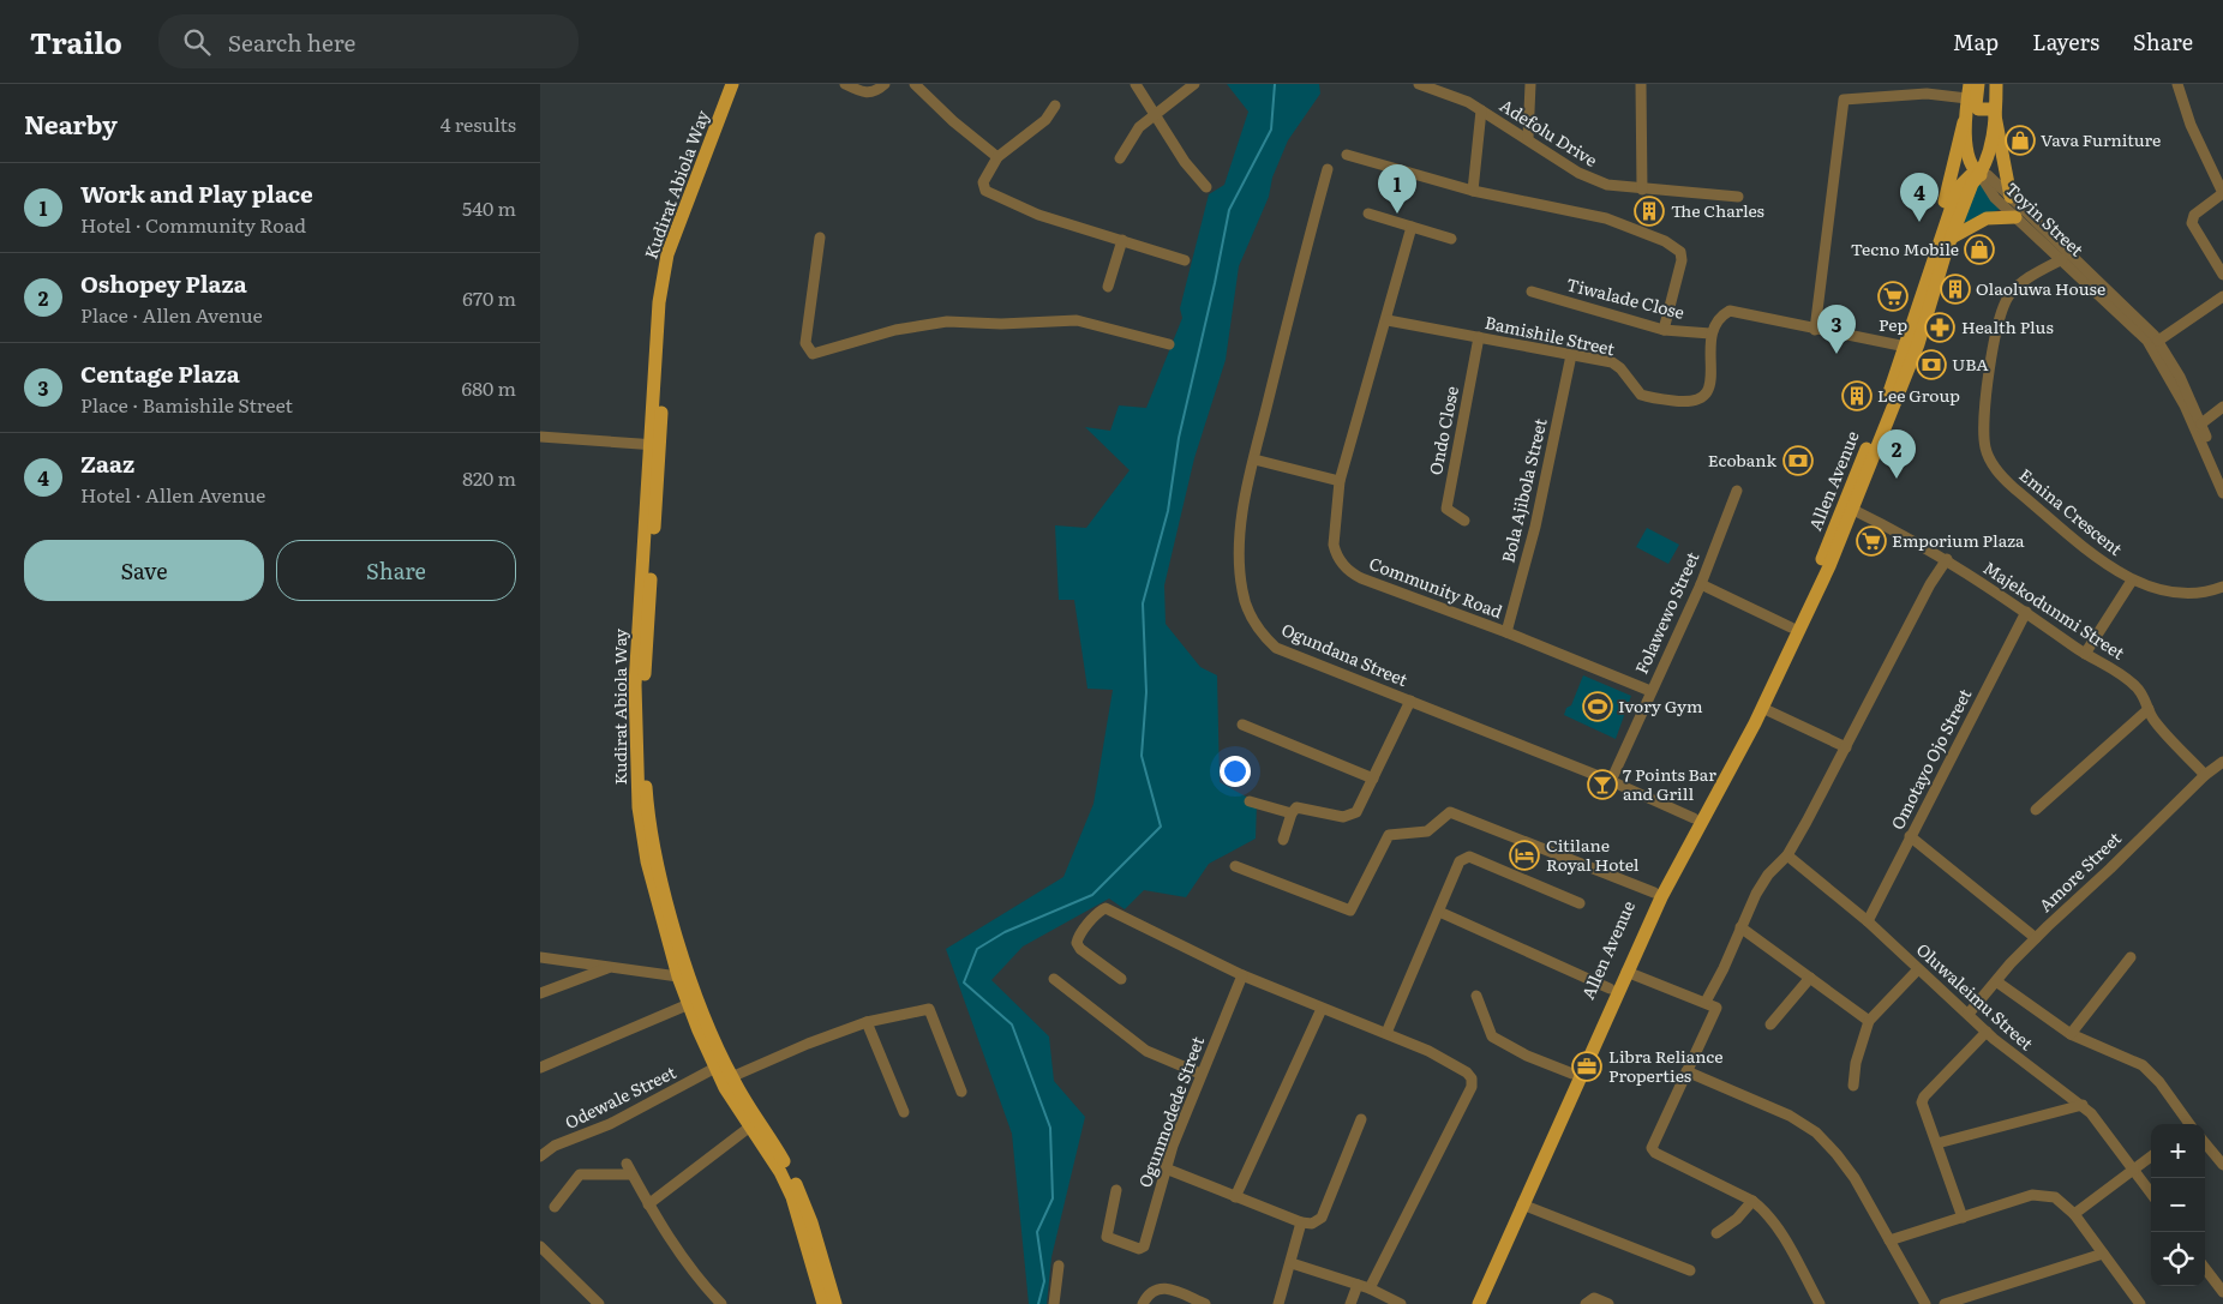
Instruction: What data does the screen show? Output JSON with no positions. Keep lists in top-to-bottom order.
{
  "streets": {
    "main road": ["Kudirat Abiola Way", "Allen Avenue"],
    "street": [
      "Adefolu Drive",
      "Toyin Street",
      "Tiwalade Close",
      "Bamishile Street",
      "Ondo Close",
      "Bola Ajibola Street",
      "Emina Crescent",
      "Community Road",
      "Majekodunmi Street",
      "Folawewo Street",
      "Ogundana Street",
      "Omotayo Ojo Street",
      "Amore Street",
      "Oluwaleimu Street",
      "Odewale Street",
      "Ogunmodede Street"
    ]
  },
  "crossings": [
    ["Kudirat Abiola Way", "Odewale Street"],
    ["Toyin Street", "Allen Avenue"],
    ["Toyin Street", "Emina Crescent"],
    ["Tiwalade Close", "Bamishile Street"],
    ["Bamishile Street", "Ondo Close"],
    ["Bamishile Street", "Bola Ajibola Street"],
    ["Bamishile Street", "Community Road"],
    ["Allen Avenue", "Majekodunmi Street"],
    ["Allen Avenue", "Ogundana Street"],
    ["Bola Ajibola Street", "Community Road"],
    ["Community Road", "Folawewo Street"],
    ["Majekodunmi Street", "Omotayo Ojo Street"],
    ["Majekodunmi Street", "Amore Street"],
    ["Folawewo Street", "Ogundana Street"],
    ["Omotayo Ojo Street", "Oluwaleimu Street"],
    ["Amore Street", "Oluwaleimu Street"]
  ],
  "places": {
    "shop": ["Vava Furniture", "Tecno Mobile"],
    "building": ["The Charles", "Olaoluwa House", "Lee Group"],
    "supermarket": ["Pep", "Emporium Plaza"],
    "pharmacy": ["Health Plus"],
    "bank": ["UBA", "Ecobank"],
    "sports": ["Ivory Gym"],
    "bar": ["7 Points Bar and Grill"],
    "hotel": ["Citilane Royal Hotel"],
    "office": ["Libra Reliance Properties"]
  },
  "page": {
    "header": "Trailo",
    "search": "Search here",
    "nav": ["Map", "Layers", "Share"],
    "heading": ["Nearby", "4 results"],
    "list": [
      {
        "mark": "1",
        "name": "Work and Play place",
        "note": "Hotel · Community Road",
        "value": "540 m"
      },
      {
        "mark": "2",
        "name": "Oshopey Plaza",
        "note": "Place · Allen Avenue",
        "value": "670 m"
      },
      {
        "mark": "3",
        "name": "Centage Plaza",
        "note": "Place · Bamishile Street",
        "value": "680 m"
      },
      {
        "mark": "4",
        "name": "Zaaz",
        "note": "Hotel · Allen Avenue",
        "value": "820 m"
      }
    ],
    "pins": [
      "1",
      "4",
      "3",
      "2"
    ],
    "buttons": ["Save", "Share"],
    "map_buttons": ["+", "−"]
  }
}
